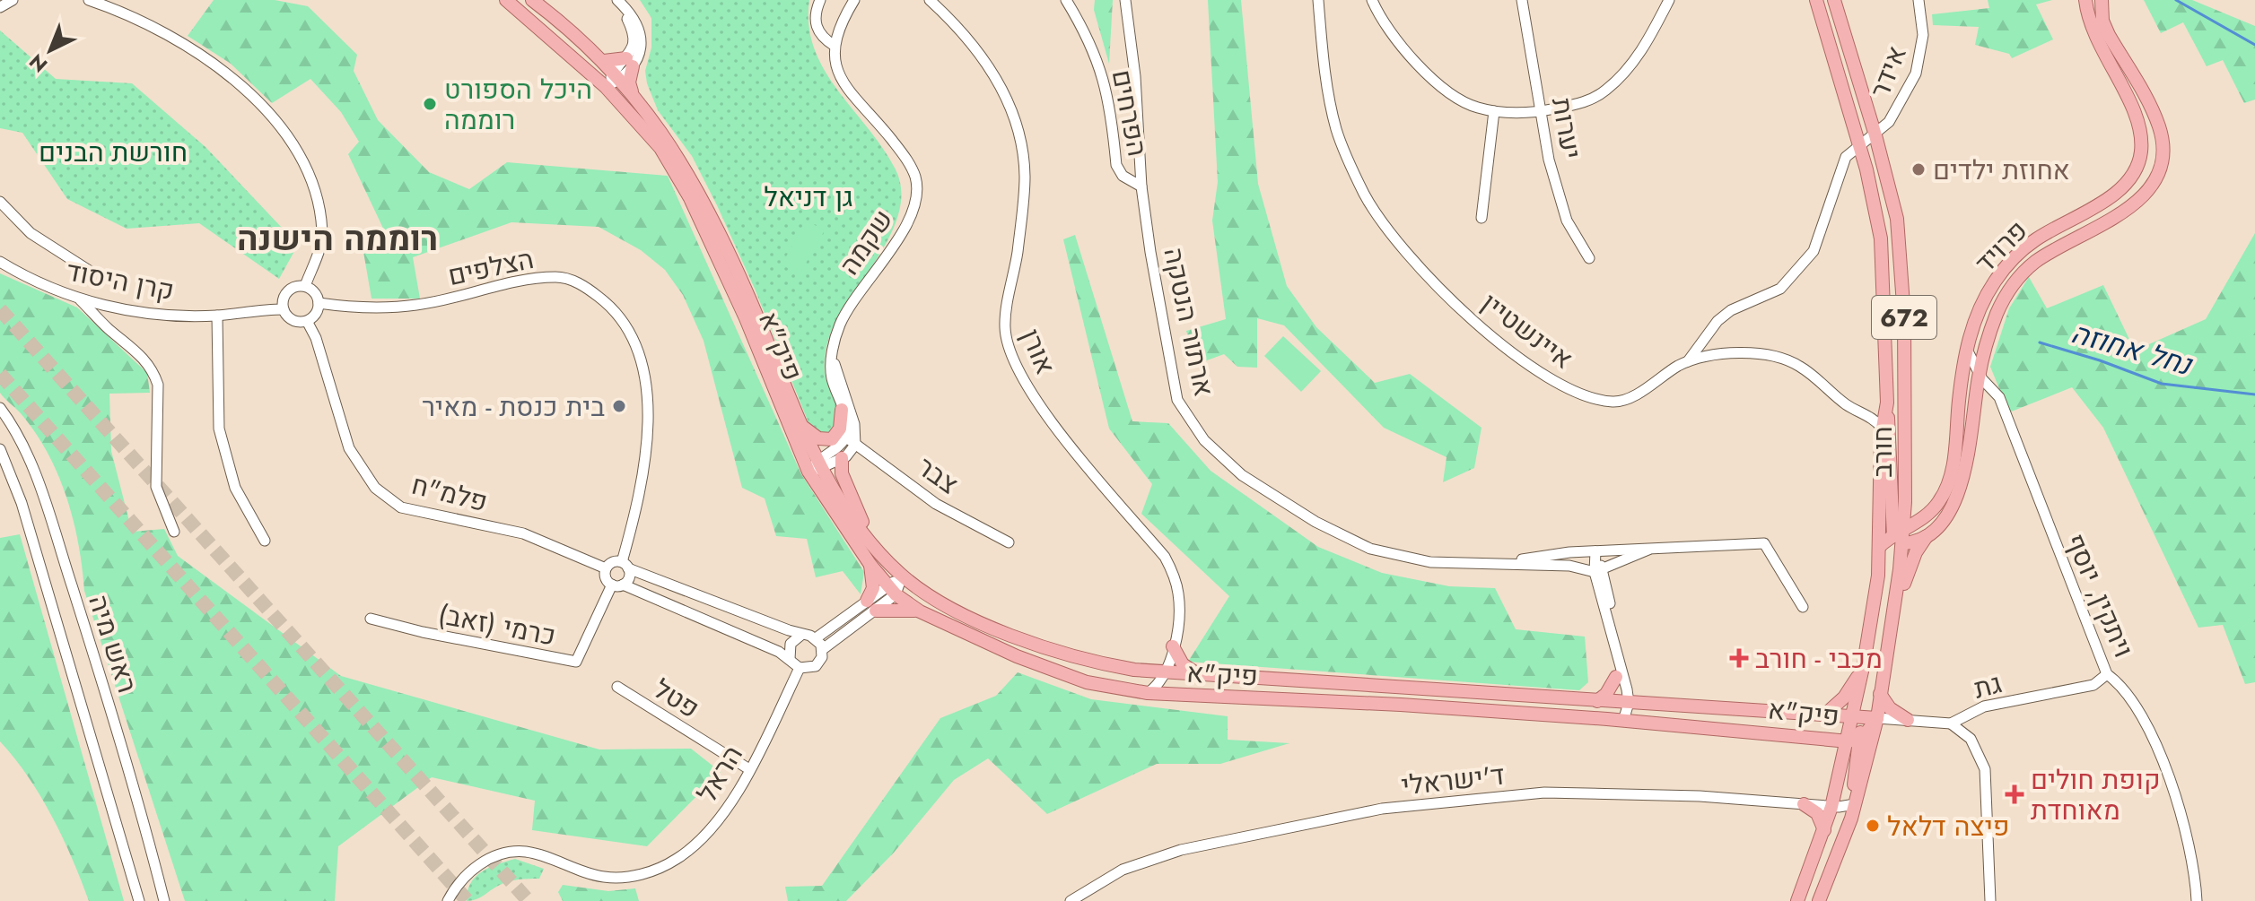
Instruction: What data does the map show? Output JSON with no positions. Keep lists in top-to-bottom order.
{
  "streets": {
    "main road": [
      "פרויד",
      "672",
      "פיק\"א",
      "חורב"
    ],
    "street": [
      "אידר",
      "הפרחים",
      "יערות",
      "שקמה",
      "הצלפים",
      "קרן היסוד",
      "ארתור הנטקה",
      "איינשטיין",
      "אורן",
      "צבר",
      "פלמ\"ח",
      "ויתקין, יוסף",
      "כרמי (זאב)",
      "ראש מיה",
      "גת",
      "פטל",
      "הראל",
      "ד'ישראלי"
    ]
  },
  "crossings": [
    ["אידר", "חורב"],
    ["הפרחים", "ארתור הנטקה"],
    ["שקמה", "צבר"],
    ["פרויד", "חורב"],
    ["פרויד", "ויתקין, יוסף"],
    ["הצלפים", "קרן היסוד"],
    ["הצלפים", "פלמ\"ח"],
    ["הצלפים", "כרמי (זאב)"],
    ["קרן היסוד", "פלמ\"ח"],
    ["איינשטיין", "חורב"],
    ["פיק\"א", "אורן"],
    ["פיק\"א", "חורב"],
    ["פיק\"א", "גת"],
    ["חורב", "גת"],
    ["חורב", "ד'ישראלי"],
    ["פלמ\"ח", "כרמי (זאב)"],
    ["ויתקין, יוסף", "גת"],
    ["פטל", "הראל"]
  ],
  "districts": ["רוממה הישנה"],
  "water": ["נחל אחוזה"],
  "parks": ["חורשת הבנים", "גן דניאל"],
  "places": {
    "other": [
      "היכל הספורט רוממה",
      "אחוזת ילדים",
      "בית כנסת - מאיר",
      "פיצה דלאל"
    ],
    "health": ["מכבי - חורב", "קופת חולים מאוחדת"]
  },
  "north": "bottom left"
}
